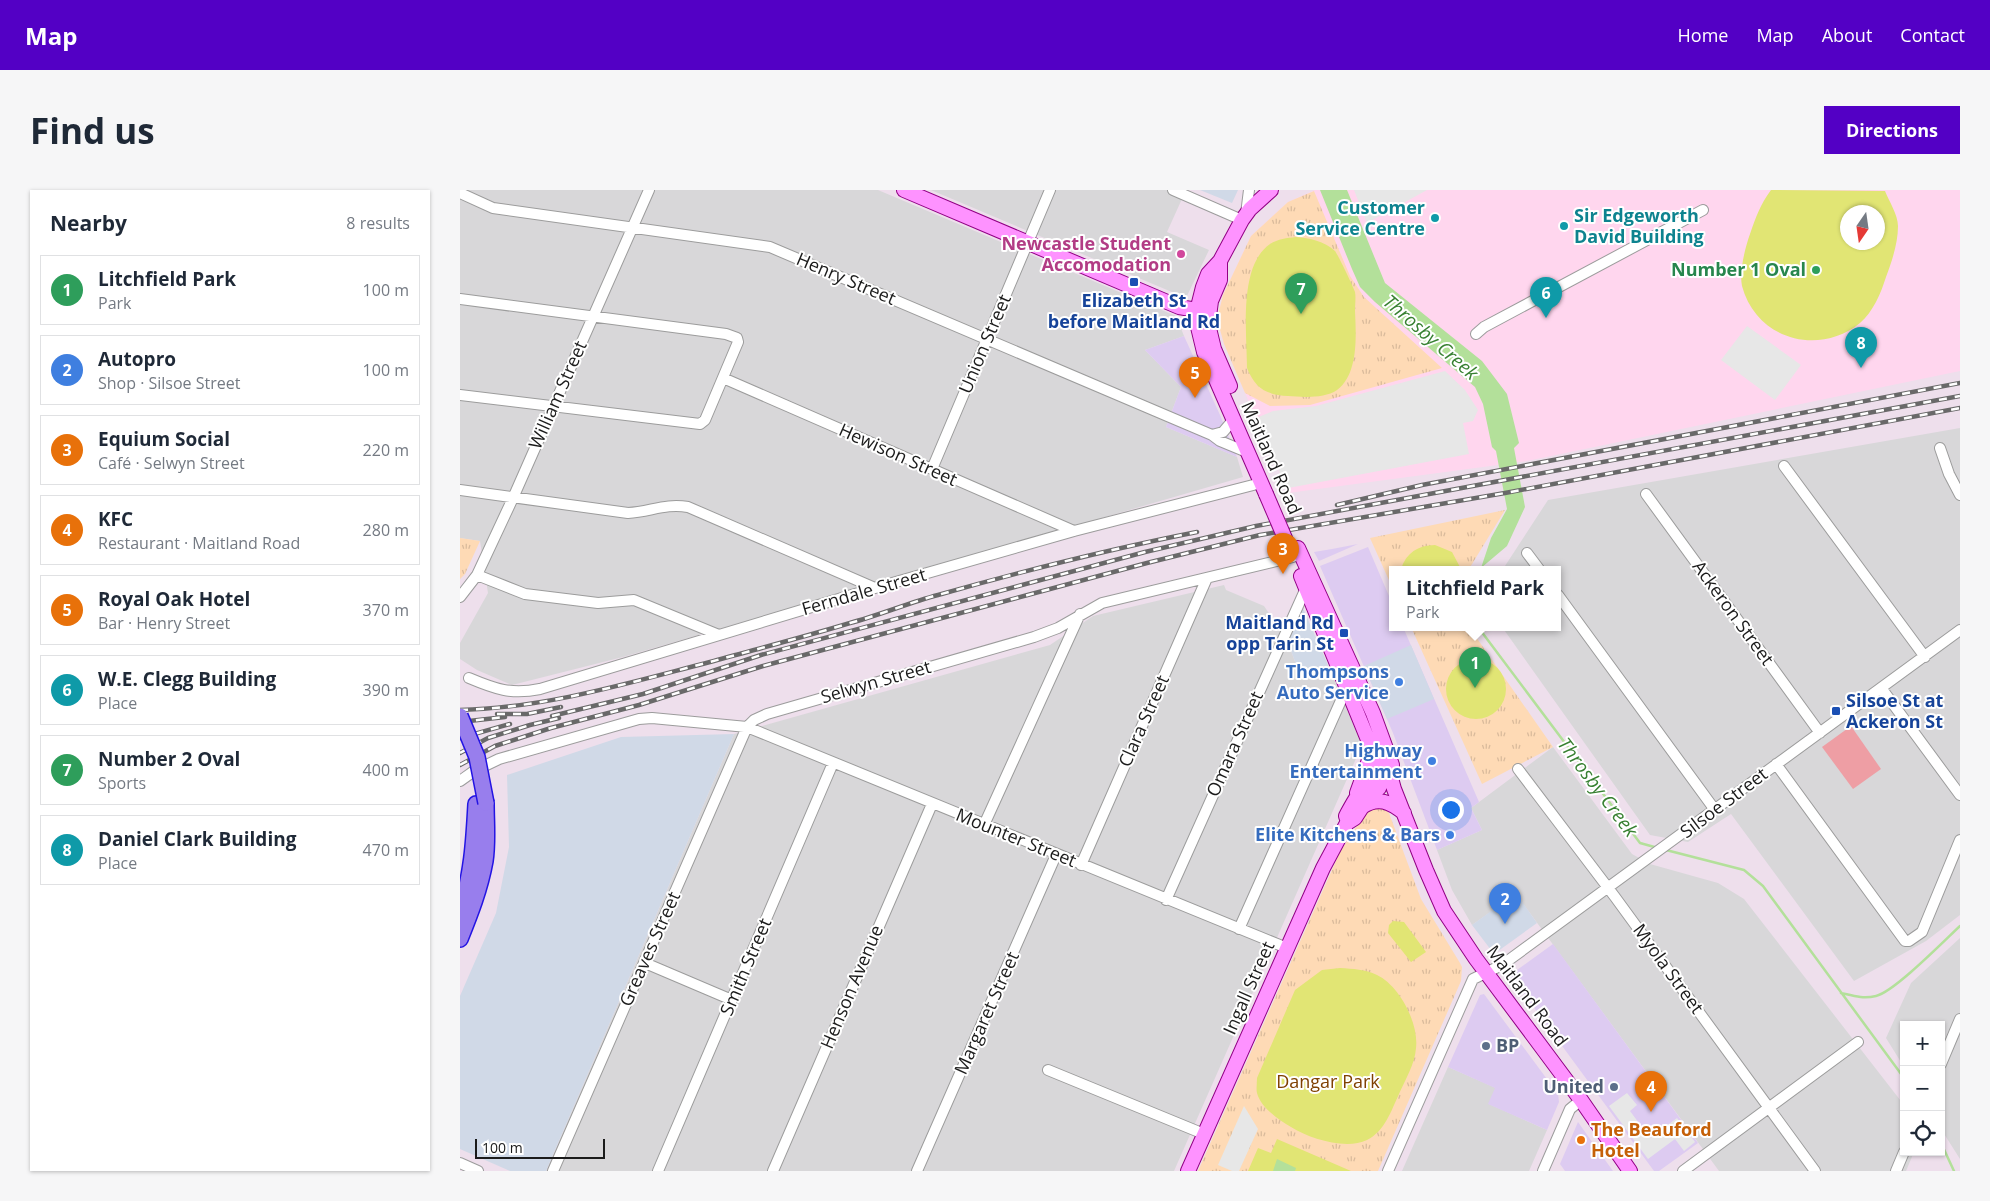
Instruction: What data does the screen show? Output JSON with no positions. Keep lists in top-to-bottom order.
{
  "streets": {
    "main road": ["Maitland Road", "Ingall Street"],
    "street": [
      "Henry Street",
      "Union Street",
      "William Street",
      "Hewison Street",
      "Ferndale Street",
      "Ackeron Street",
      "Selwyn Street",
      "Clara Street",
      "Omara Street",
      "Silsoe Street",
      "Mounter Street",
      "Greaves Street",
      "Smith Street",
      "Myola Street",
      "Henson Avenue",
      "Margaret Street"
    ]
  },
  "crossings": [
    ["Henry Street", "Union Street"],
    ["Henry Street", "William Street"],
    ["Henry Street", "Maitland Road"],
    ["Union Street", "Hewison Street"],
    ["Hewison Street", "Ferndale Street"],
    ["Maitland Road", "Ferndale Street"],
    ["Maitland Road", "Selwyn Street"],
    ["Maitland Road", "Omara Street"],
    ["Maitland Road", "Silsoe Street"],
    ["Maitland Road", "Ingall Street"],
    ["Ackeron Street", "Silsoe Street"],
    ["Selwyn Street", "Clara Street"],
    ["Selwyn Street", "Mounter Street"],
    ["Selwyn Street", "Greaves Street"],
    ["Clara Street", "Mounter Street"],
    ["Omara Street", "Mounter Street"],
    ["Silsoe Street", "Myola Street"],
    ["Mounter Street", "Greaves Street"],
    ["Mounter Street", "Smith Street"],
    ["Mounter Street", "Henson Avenue"],
    ["Mounter Street", "Ingall Street"],
    ["Mounter Street", "Margaret Street"]
  ],
  "water": ["Throsby Creek"],
  "parks": ["Dangar Park"],
  "places": {
    "other": [
      "Customer Service Centre",
      "Sir Edgeworth David Building",
      "Newcastle Student Accomodation",
      "Number 1 Oval",
      "Thompsons Auto Service",
      "Highway Entertainment",
      "Elite Kitchens & Bars",
      "BP",
      "United",
      "The Beauford Hotel"
    ],
    "transit": ["Elizabeth St before Maitland Rd", "Maitland Rd opp Tarin St", "Silsoe St at Ackeron St"]
  },
  "scale_bar": "100 m",
  "north": "bottom",
  "page": {
    "header": "Map",
    "nav": [
      "Home",
      "Map",
      "About",
      "Contact"
    ],
    "buttons": "Directions",
    "title": "Find us",
    "heading": ["Nearby", "8 results"],
    "list": [
      {
        "mark": "1",
        "name": "Litchfield Park",
        "note": "Park",
        "value": "100 m"
      },
      {
        "mark": "2",
        "name": "Autopro",
        "note": "Shop · Silsoe Street",
        "value": "100 m"
      },
      {
        "mark": "3",
        "name": "Equium Social",
        "note": "Café · Selwyn Street",
        "value": "220 m"
      },
      {
        "mark": "4",
        "name": "KFC",
        "note": "Restaurant · Maitland Road",
        "value": "280 m"
      },
      {
        "mark": "5",
        "name": "Royal Oak Hotel",
        "note": "Bar · Henry Street",
        "value": "370 m"
      },
      {
        "mark": "6",
        "name": "W.E. Clegg Building",
        "note": "Place",
        "value": "390 m"
      },
      {
        "mark": "7",
        "name": "Number 2 Oval",
        "note": "Sports",
        "value": "400 m"
      },
      {
        "mark": "8",
        "name": "Daniel Clark Building",
        "note": "Place",
        "value": "470 m"
      }
    ],
    "pins": [
      "7",
      "6",
      "8",
      "5",
      "3",
      "1",
      "2",
      "4"
    ],
    "popup": ["Litchfield Park", "Park"],
    "map_buttons": ["+", "−"],
    "scale": "100 m"
  }
}
